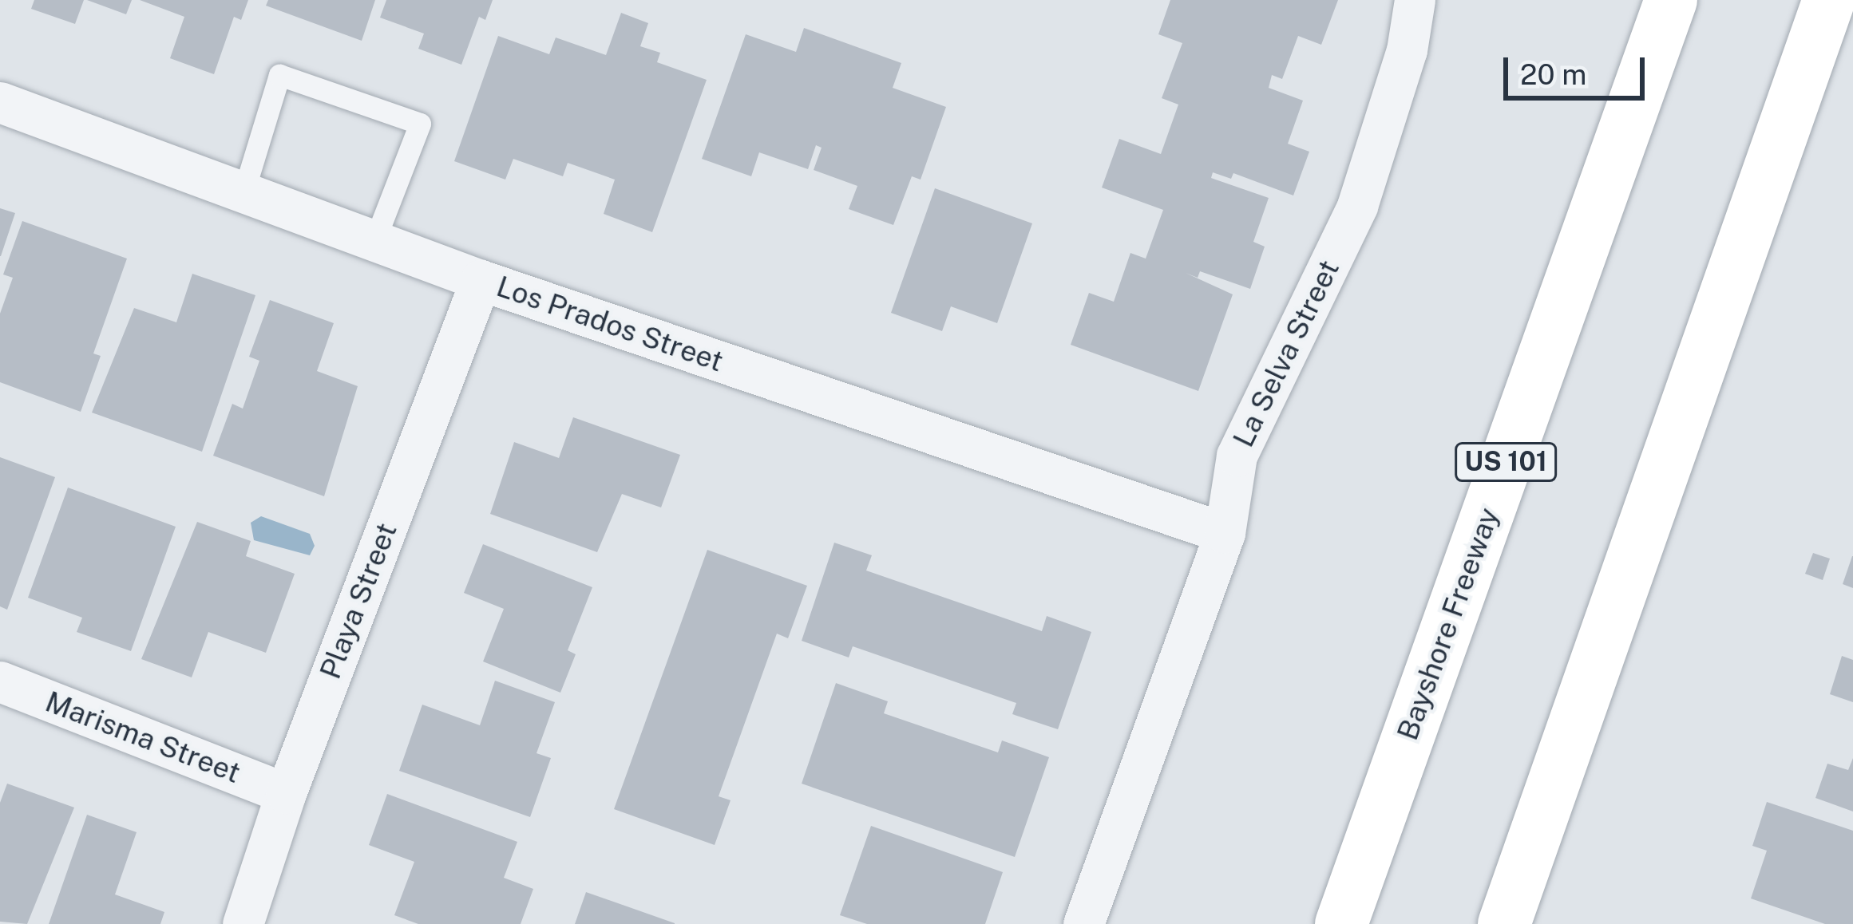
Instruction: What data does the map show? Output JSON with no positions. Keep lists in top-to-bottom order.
{
  "streets": {
    "highway": ["US 101", "Bayshore Freeway"],
    "street": [
      "Los Prados Street",
      "La Selva Street",
      "Playa Street",
      "Marisma Street"
    ]
  },
  "crossings": [
    ["Los Prados Street", "La Selva Street"],
    ["Los Prados Street", "Playa Street"],
    ["Playa Street", "Marisma Street"]
  ],
  "scale_bar": "20 m"
}
